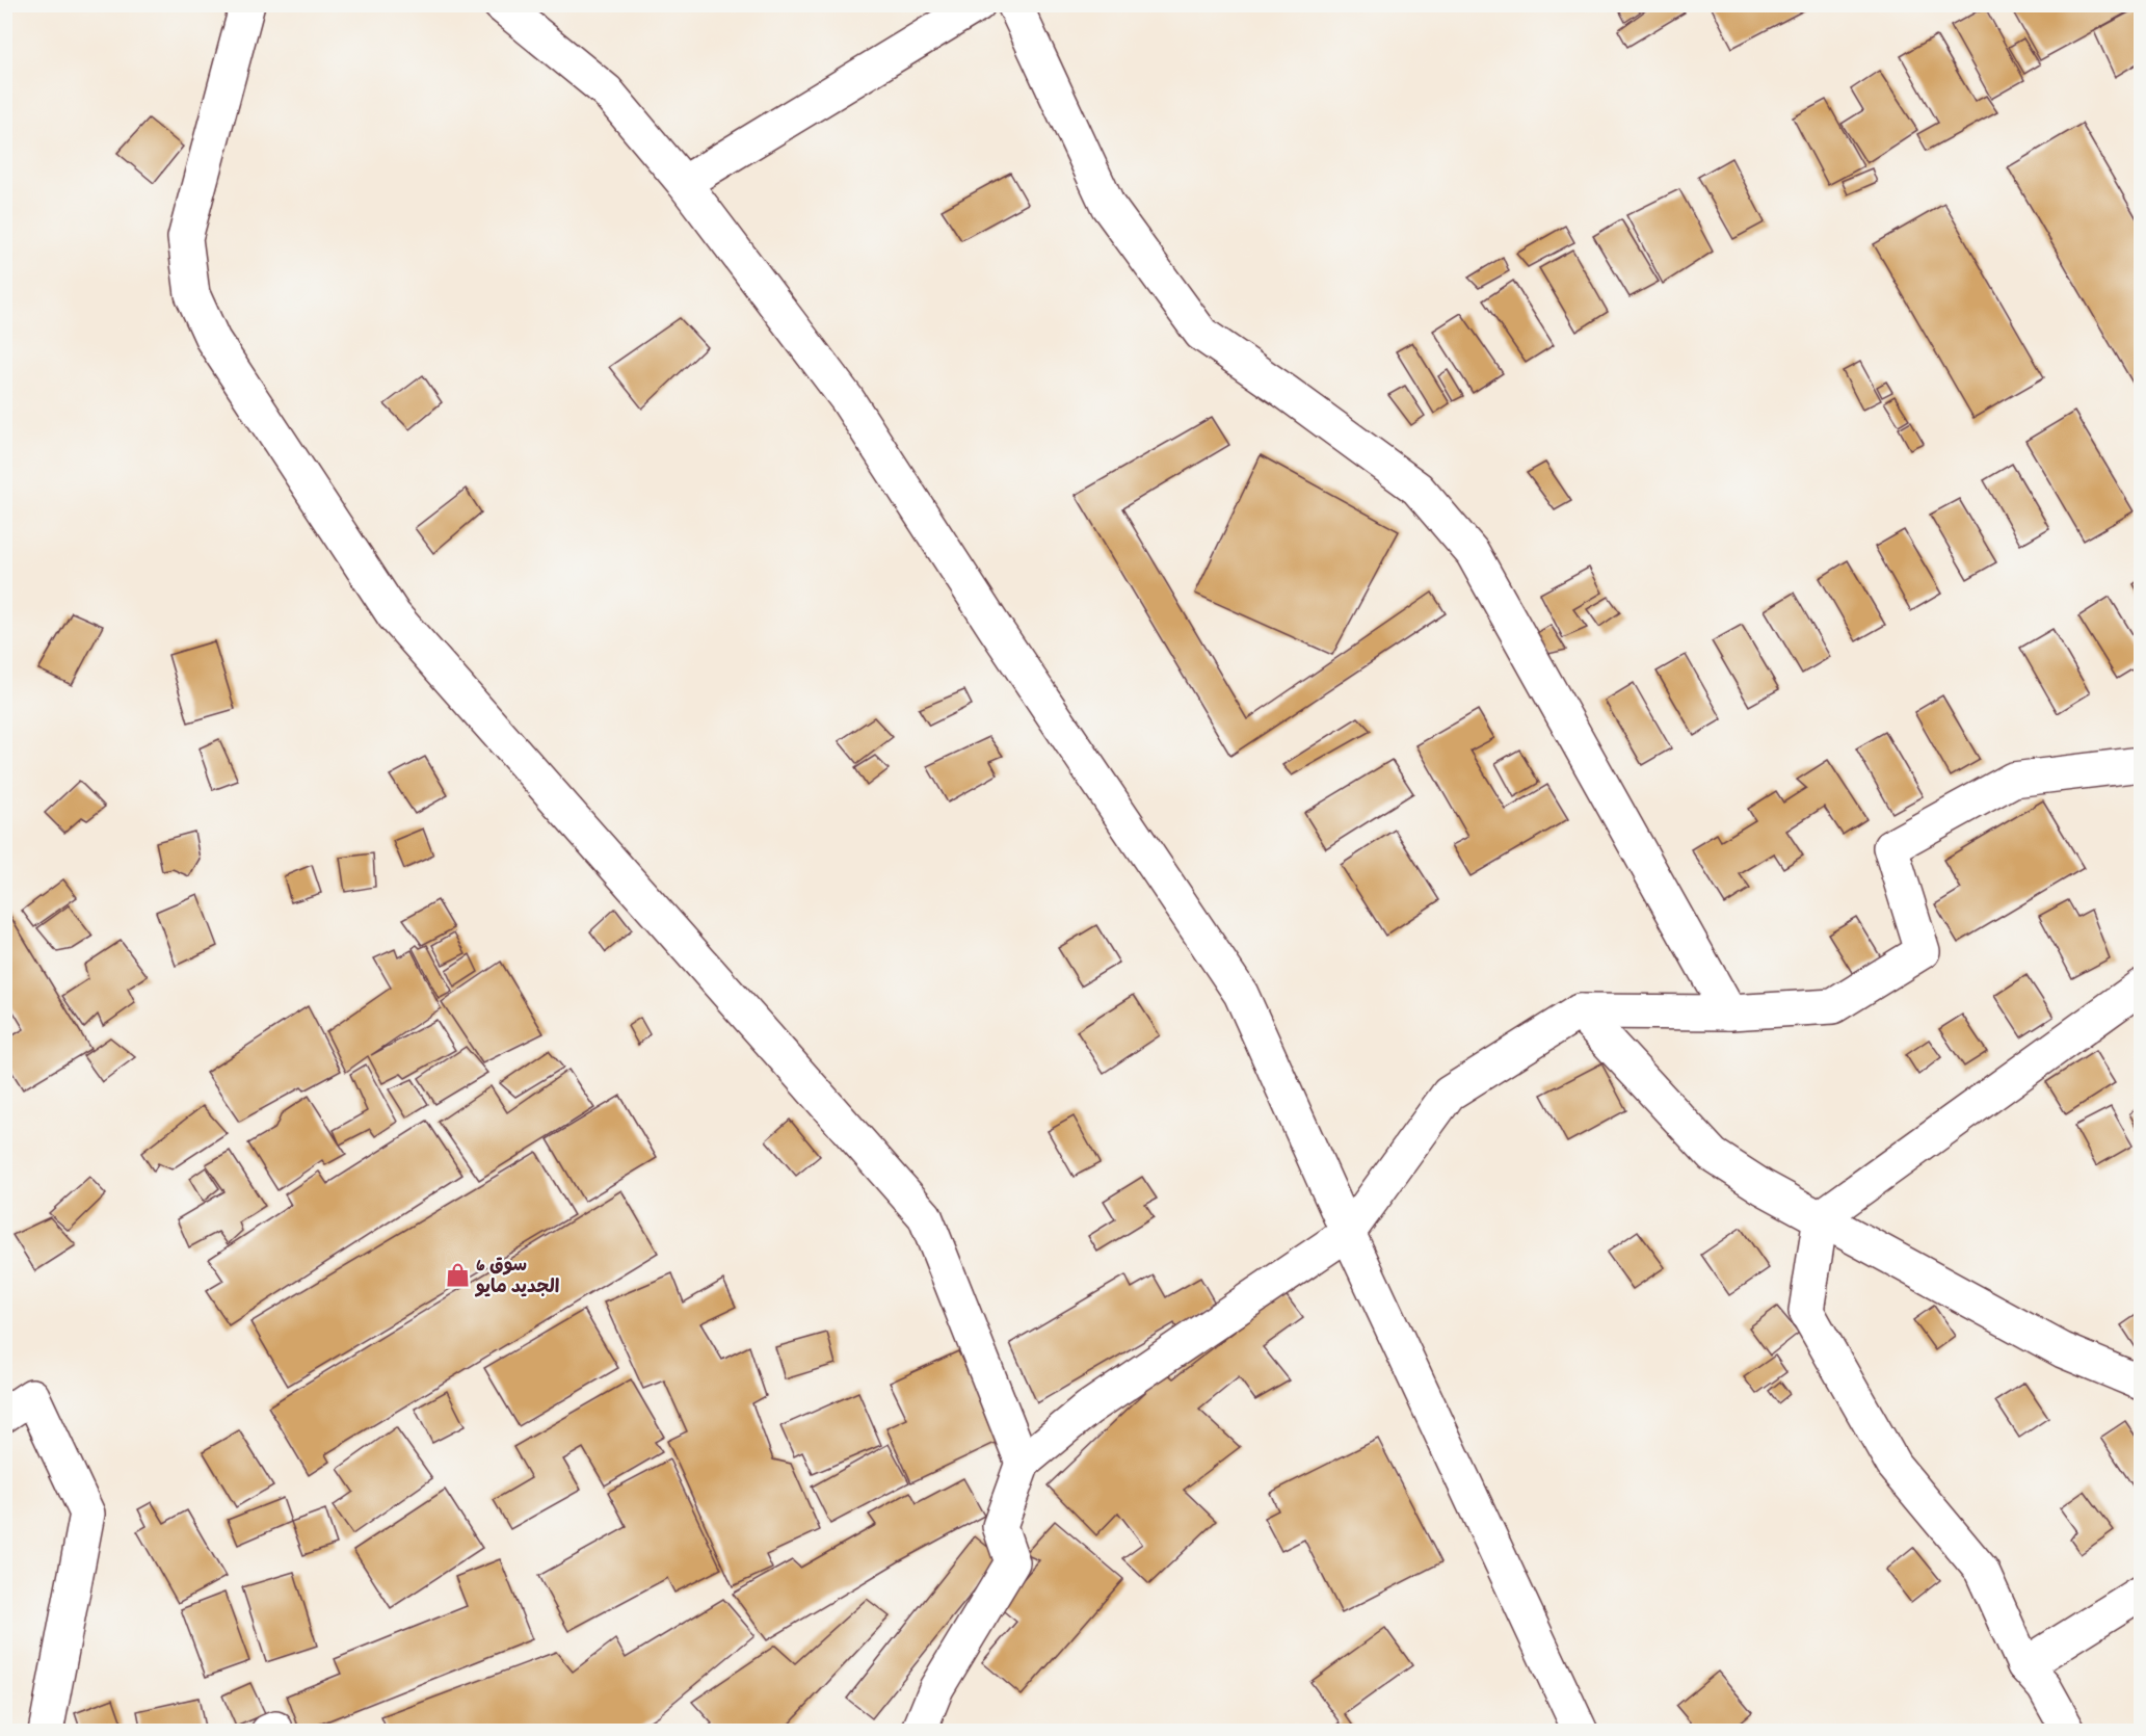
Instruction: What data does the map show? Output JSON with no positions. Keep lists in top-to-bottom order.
{
  "places": {
    "shop": ["سوق 6 الجديد مايو"]
  }
}
